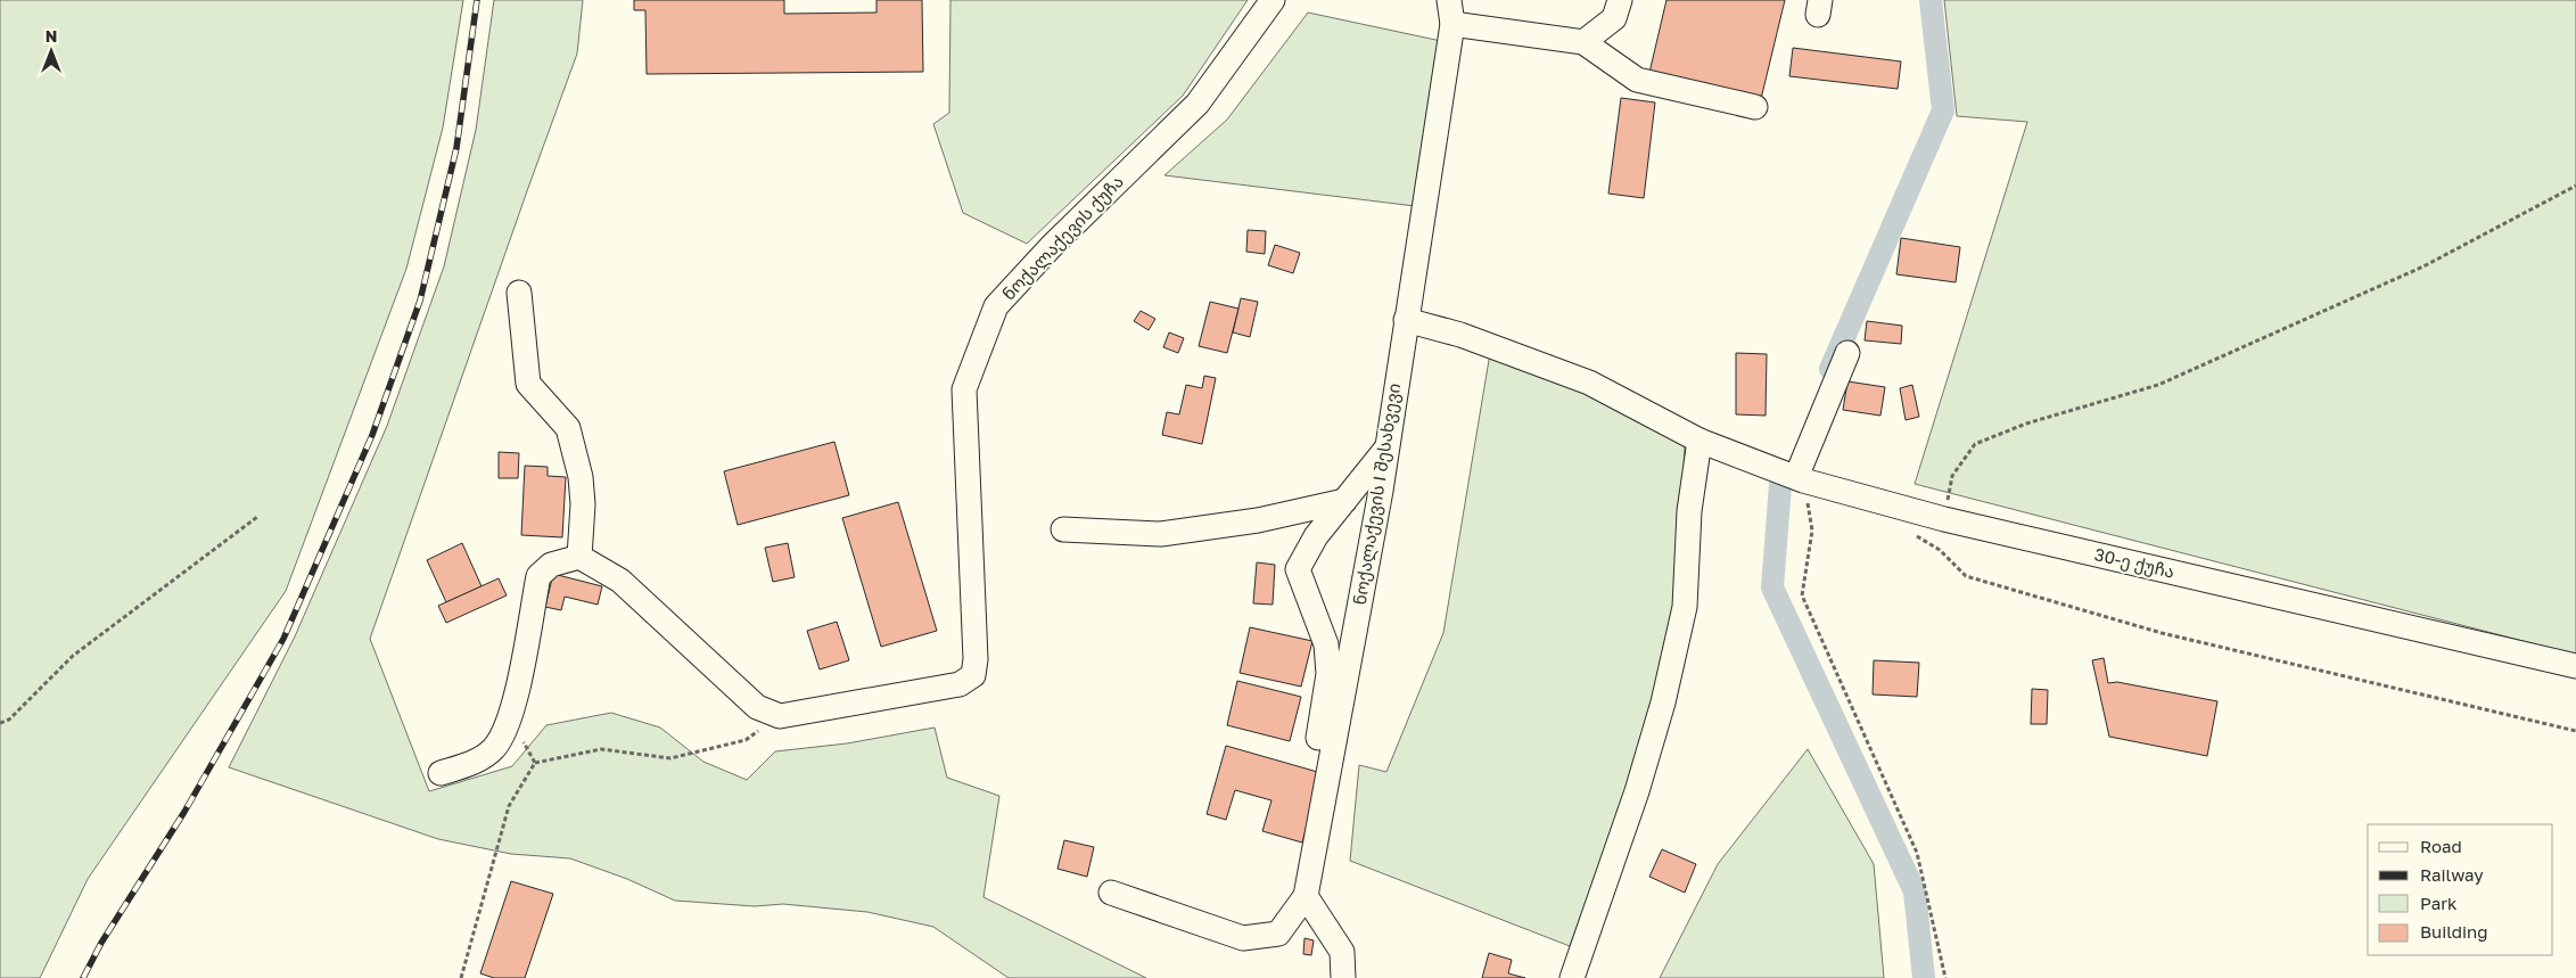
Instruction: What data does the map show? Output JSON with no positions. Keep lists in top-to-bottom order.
{
  "streets": {
    "street": ["ნოქალაქევის ქუჩა", "ნოქალაქევის I შესახვევი", "30-ე ქუჩა"]
  },
  "crossings": [
    ["ნოქალაქევის I შესახვევი", "30-ე ქუჩა"]
  ],
  "legend": [
    "Road",
    "Railway",
    "Park",
    "Building"
  ],
  "north": "top"
}
